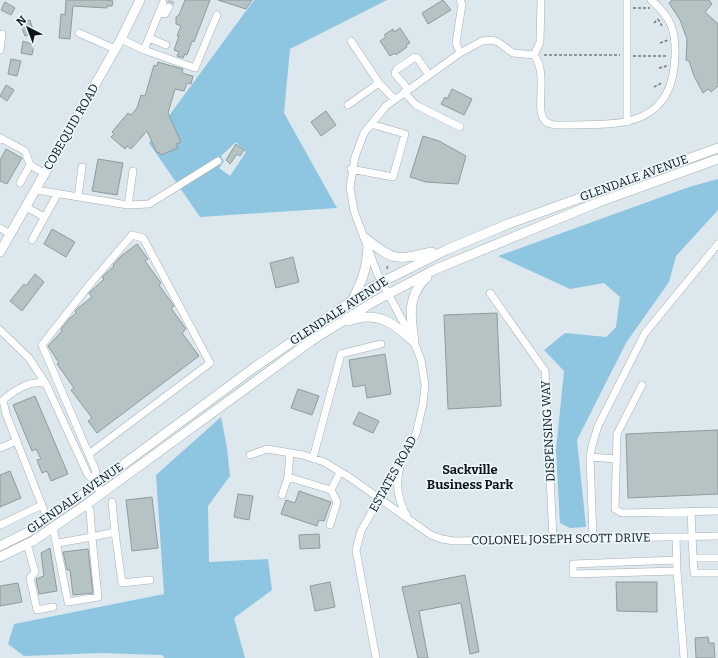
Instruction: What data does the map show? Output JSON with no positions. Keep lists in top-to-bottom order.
{
  "streets": {
    "main road": ["COBEQUID ROAD", "GLENDALE AVENUE"],
    "street": ["DISPENSING WAY", "ESTATES ROAD", "COLONEL JOSEPH SCOTT DRIVE"]
  },
  "crossings": [
    ["GLENDALE AVENUE", "ESTATES ROAD"],
    ["DISPENSING WAY", "COLONEL JOSEPH SCOTT DRIVE"],
    ["ESTATES ROAD", "COLONEL JOSEPH SCOTT DRIVE"]
  ],
  "districts": ["Sackville Business Park"],
  "north": "top left"
}
